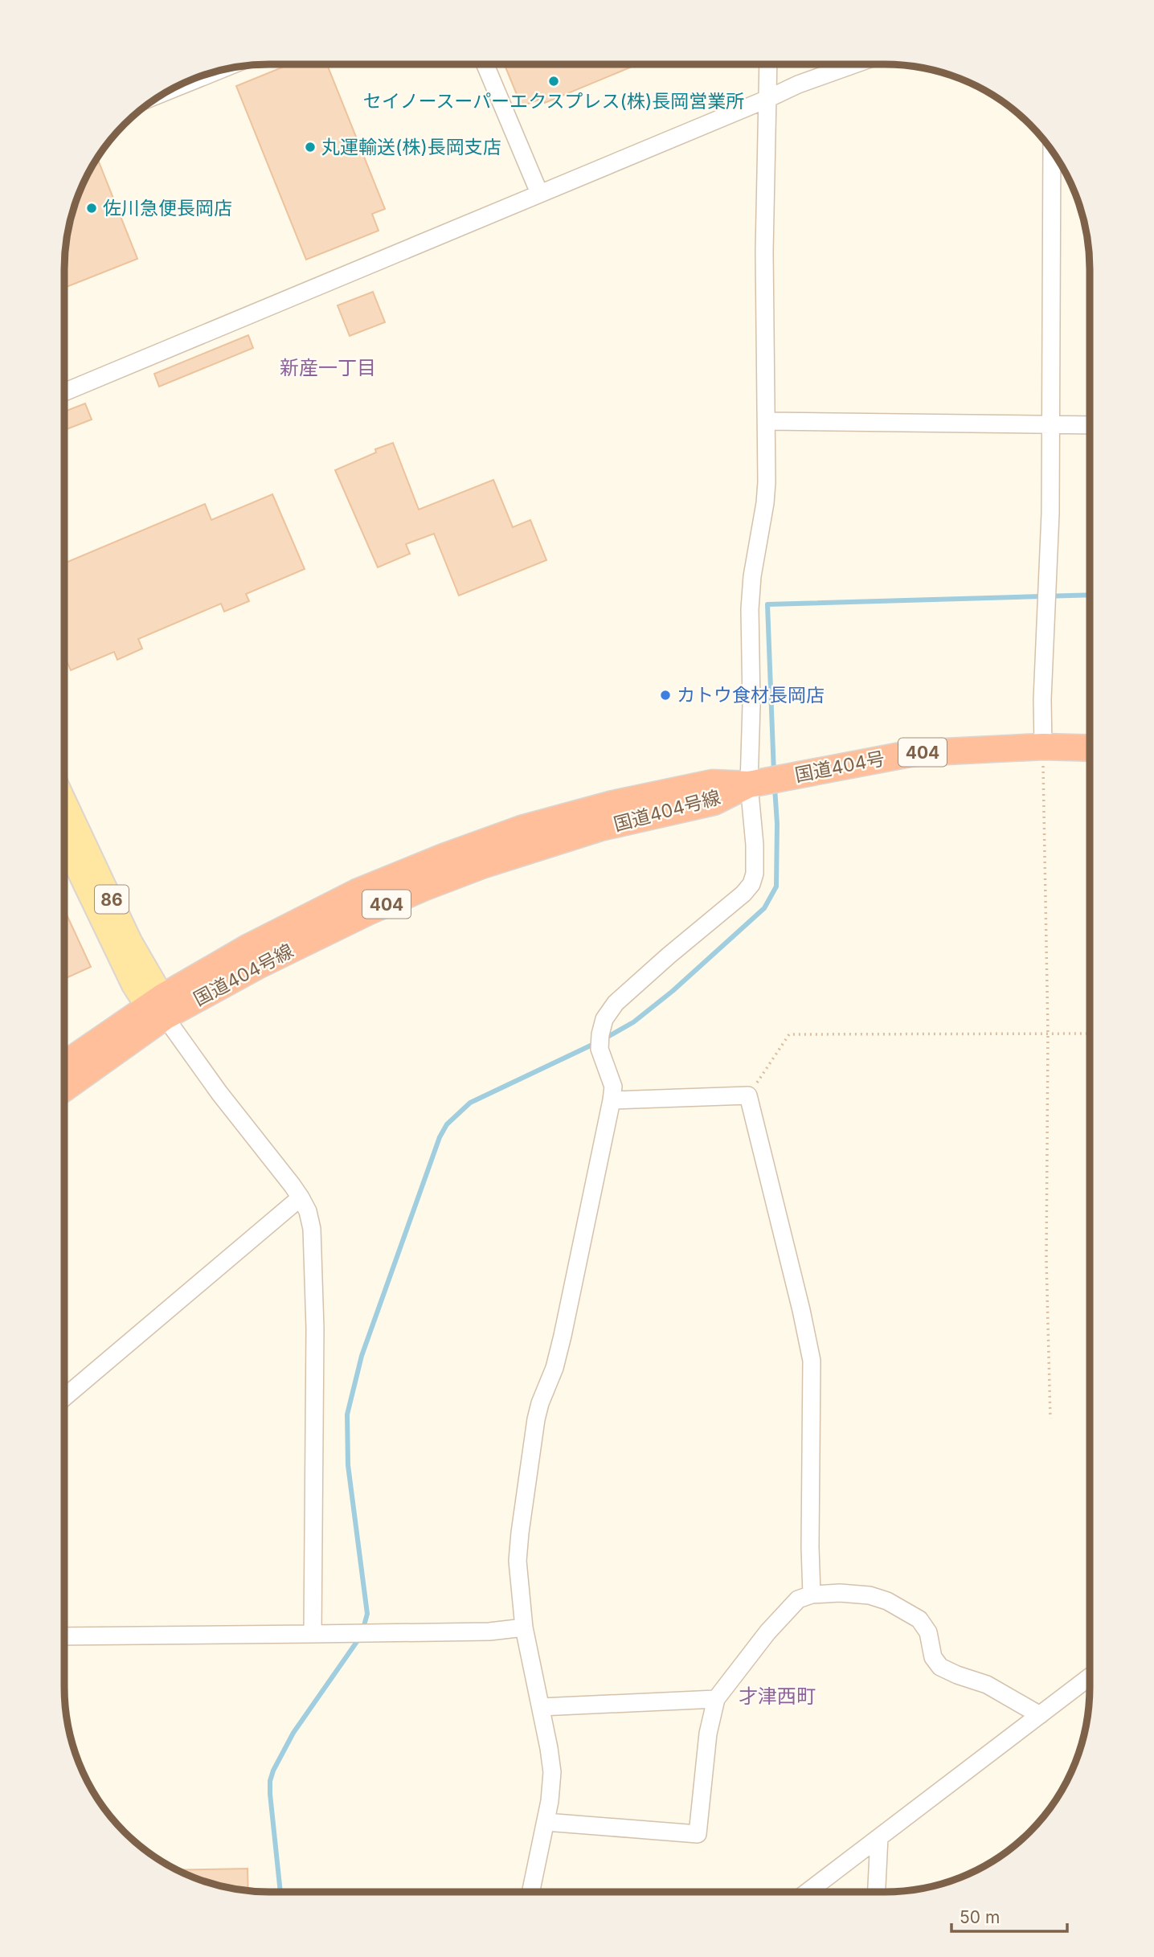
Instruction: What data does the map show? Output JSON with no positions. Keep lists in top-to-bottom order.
{
  "streets": {
    "highway": ["404", "国道404号", "国道404号線"],
    "main road": ["86"]
  },
  "crossings": [
    ["国道404号", "国道404号線"],
    ["国道404号線", "86"]
  ],
  "districts": ["新産一丁目", "才津西町"],
  "places": [
    "セイノースーパーエクスプレス(株)長岡営業所",
    "丸運輸送(株)長岡支店",
    "佐川急便長岡店",
    "カトウ食材長岡店"
  ],
  "scale_bar": "50 m"
}
